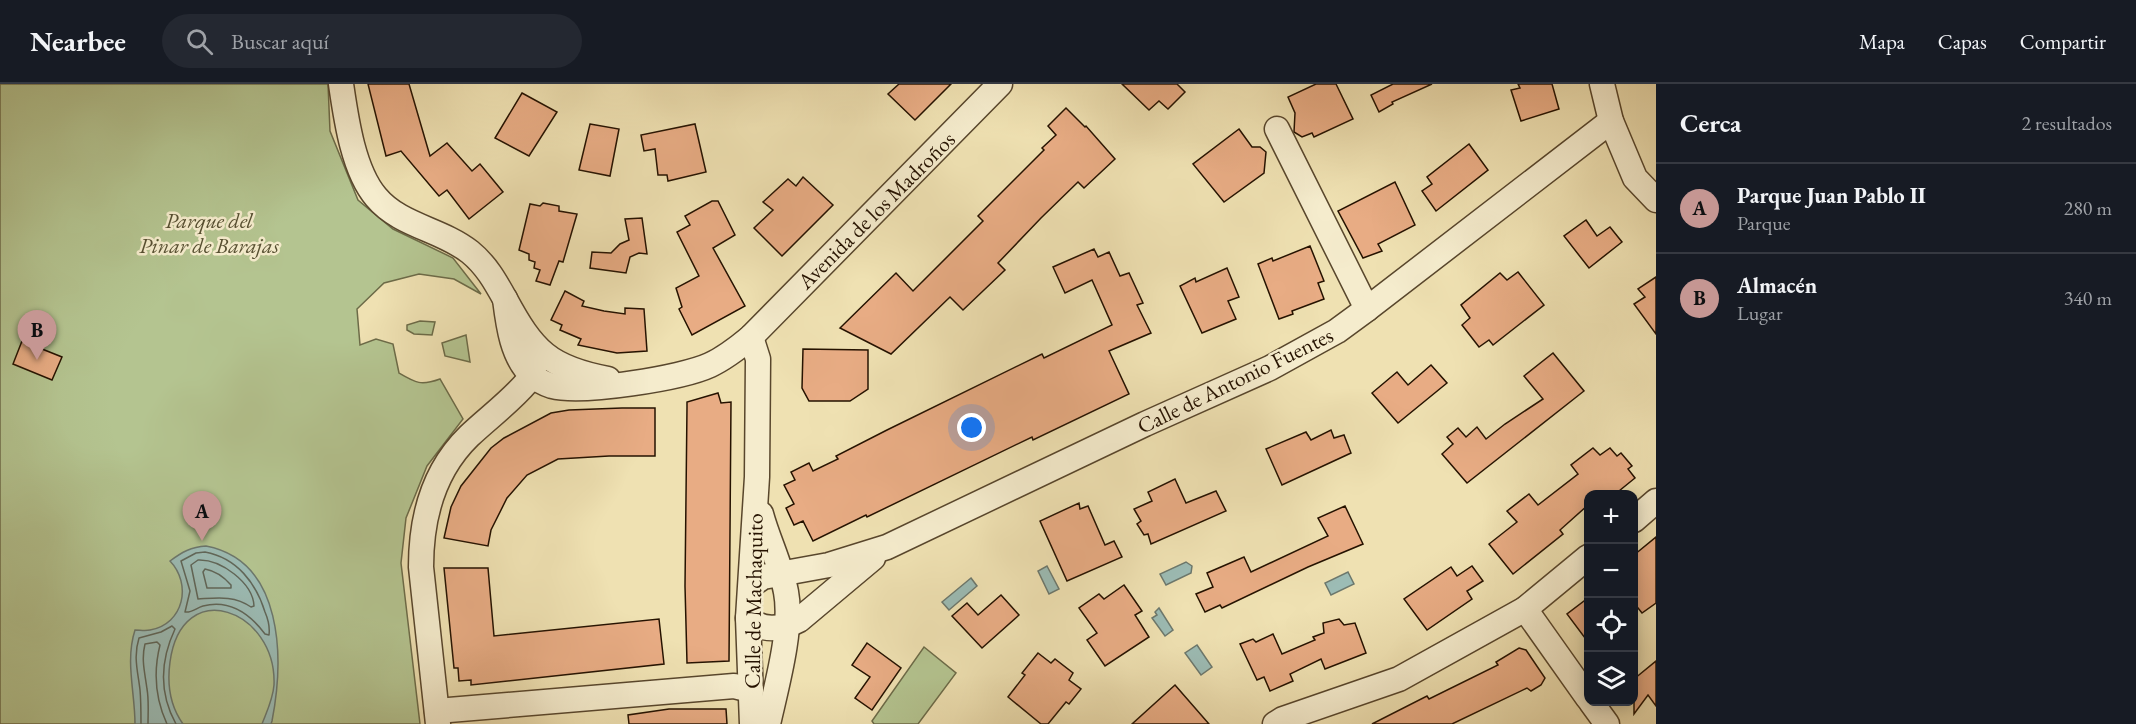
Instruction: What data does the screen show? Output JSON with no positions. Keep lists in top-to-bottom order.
{
  "streets": {
    "street": ["Avenida de los Madroños", "Calle de Antonio Fuentes", "Calle de Machaquito"]
  },
  "crossings": [
    ["Avenida de los Madroños", "Calle de Machaquito"],
    ["Calle de Antonio Fuentes", "Calle de Machaquito"]
  ],
  "parks": ["Parque del Pinar de Barajas"],
  "page": {
    "header": "Nearbee",
    "search": "Buscar aquí",
    "nav": ["Mapa", "Capas", "Compartir"],
    "heading": ["Cerca", "2 resultados"],
    "list": [
      {
        "mark": "A",
        "name": "Parque Juan Pablo II",
        "note": "Parque",
        "value": "280 m"
      },
      {
        "mark": "B",
        "name": "Almacén",
        "note": "Lugar",
        "value": "340 m"
      }
    ],
    "pins": ["B", "A"],
    "map_buttons": ["+", "−"]
  }
}
